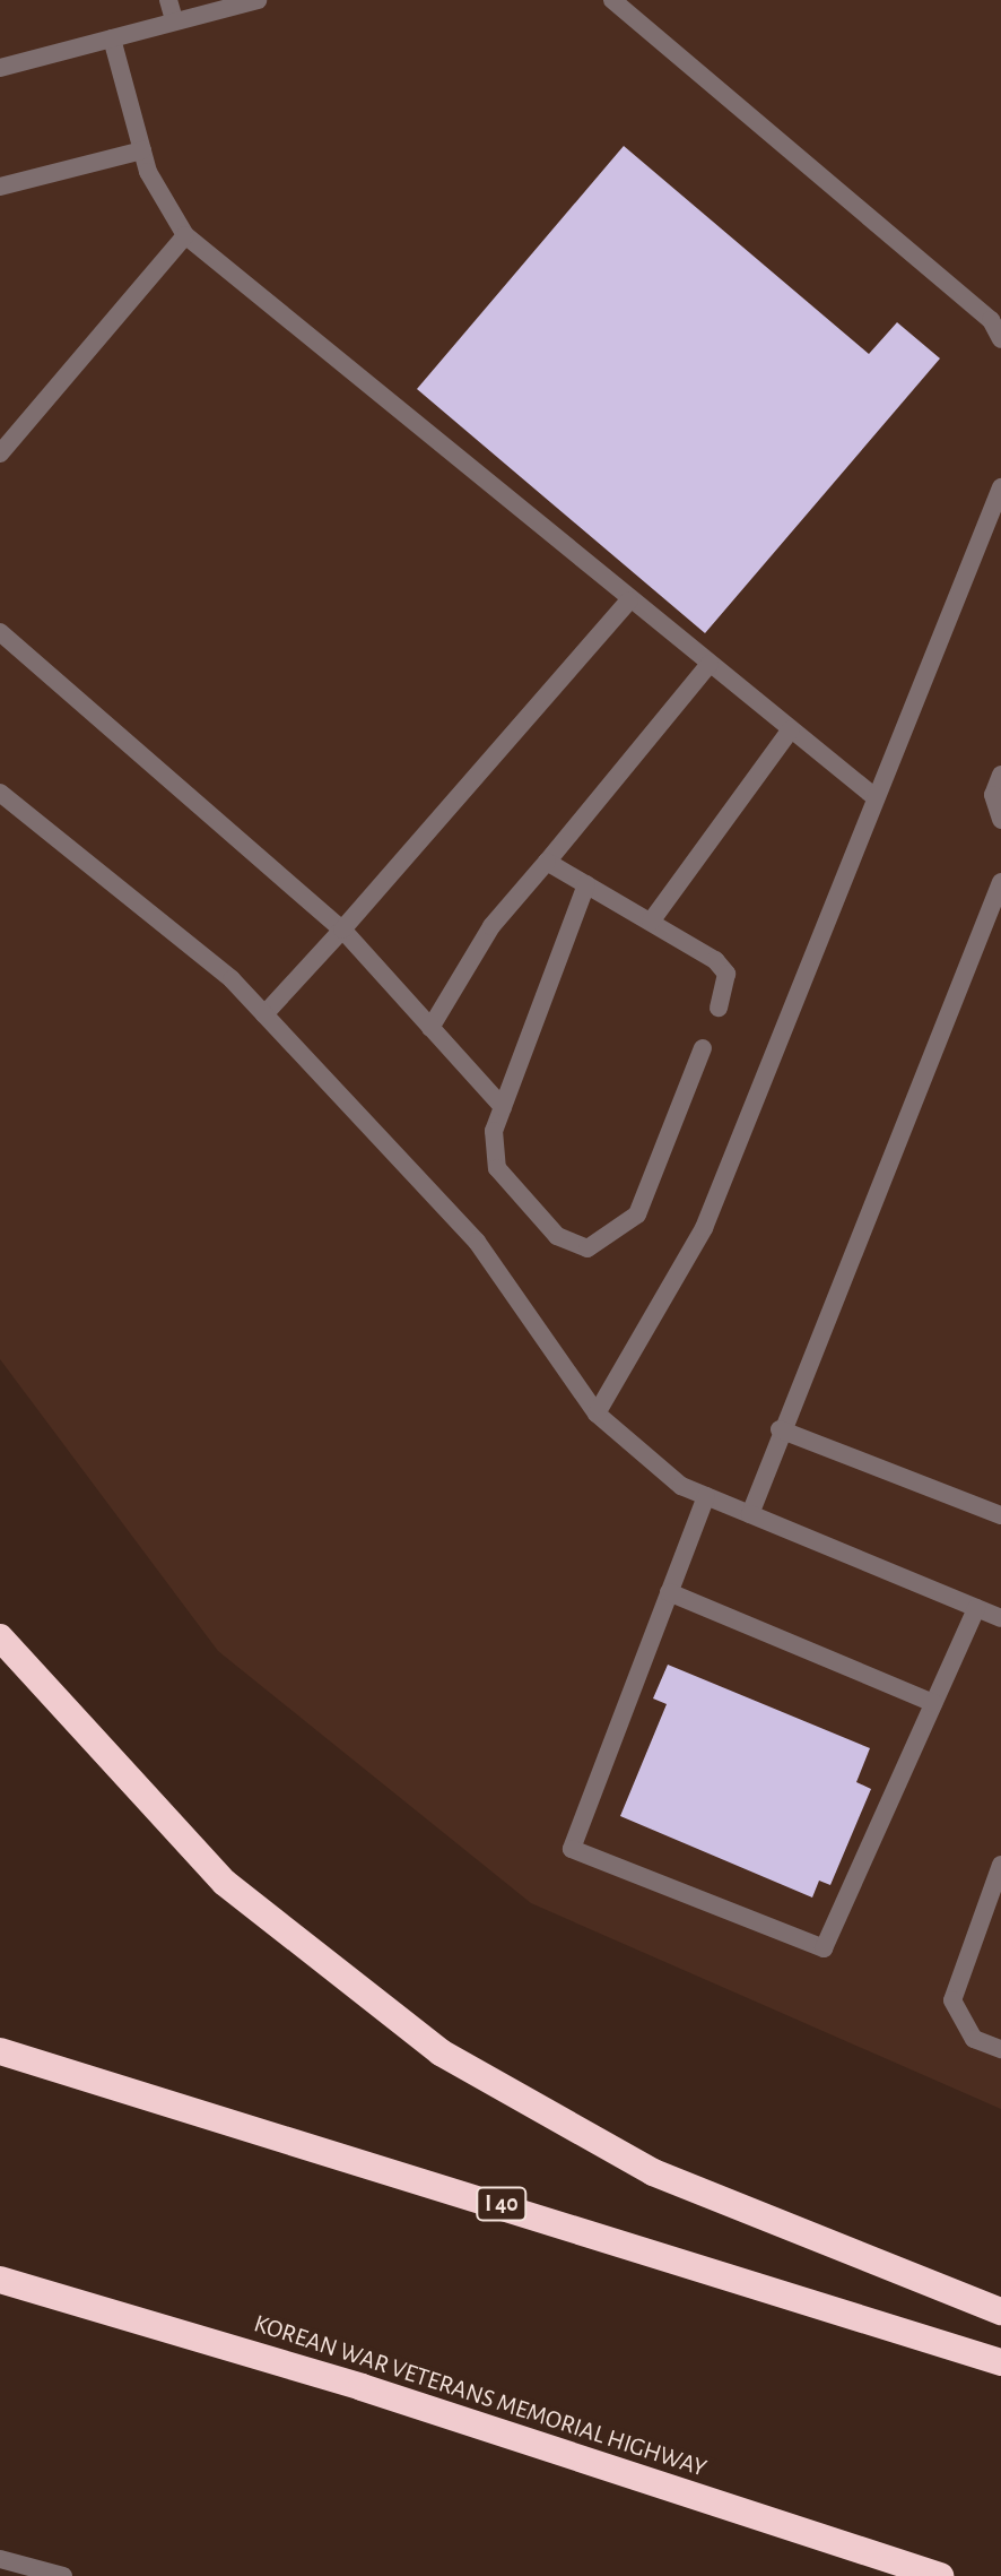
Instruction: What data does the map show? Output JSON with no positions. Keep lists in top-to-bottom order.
{
  "streets": {
    "highway": ["I 40", "KOREAN WAR VETERANS MEMORIAL HIGHWAY"]
  }
}
